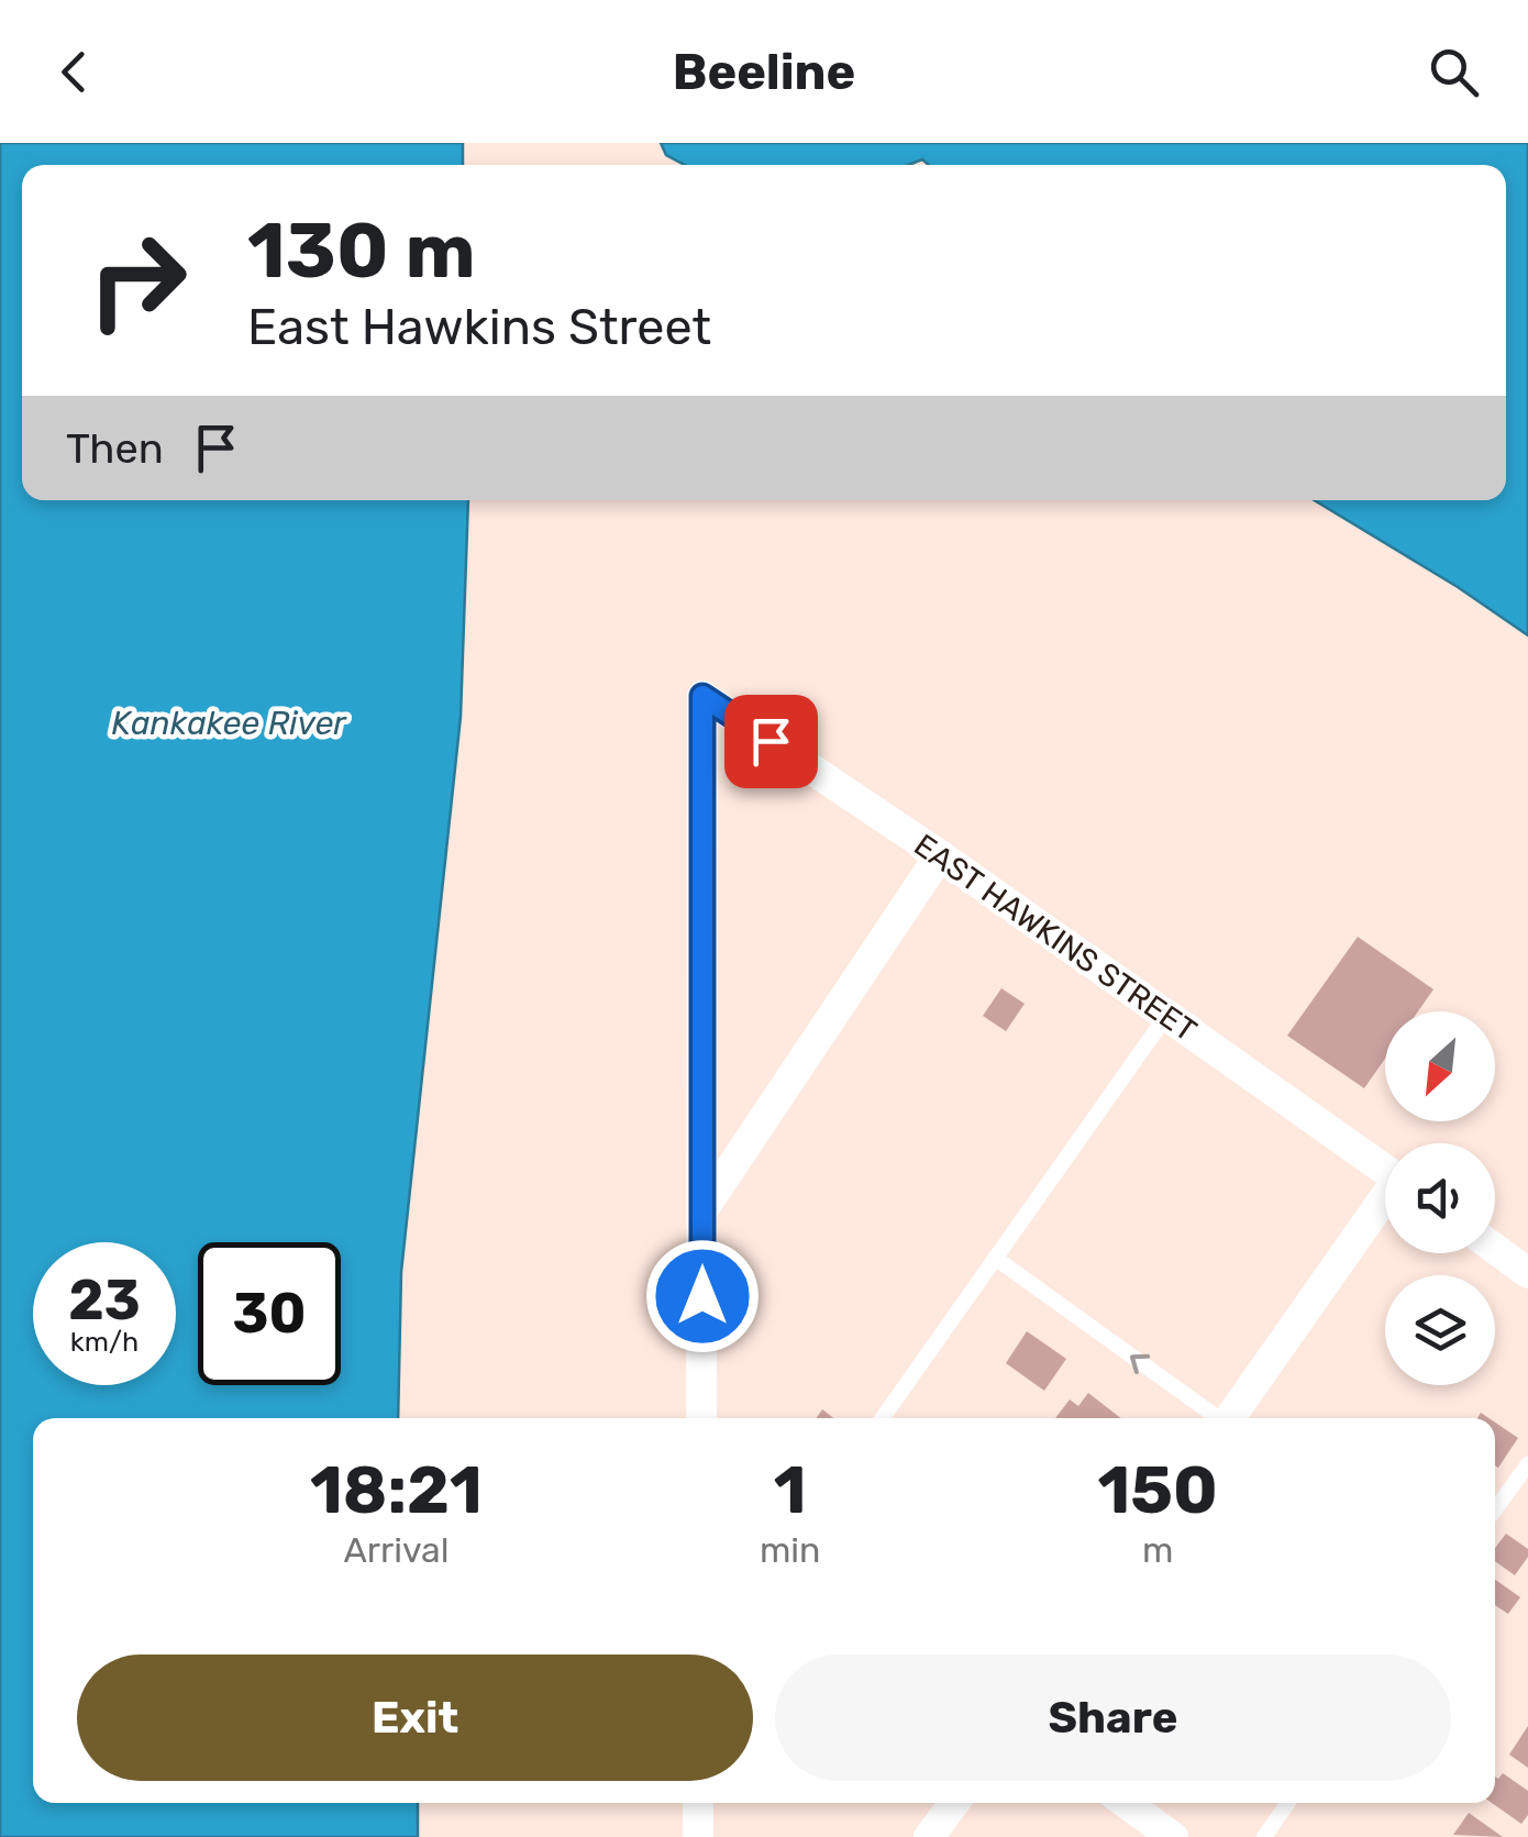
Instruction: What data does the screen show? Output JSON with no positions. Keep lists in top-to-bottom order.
{
  "streets": {
    "street": ["EAST HAWKINS STREET"]
  },
  "water": ["Kankakee River"],
  "north": "bottom left",
  "page": {
    "header": "Beeline",
    "turn": ["130 m", "East Hawkins Street"],
    "then": "Then",
    "speed": "23 km/h",
    "limit": "30",
    "eta": [
      "18:21",
      "Arrival",
      "1",
      "min",
      "150",
      "m"
    ],
    "buttons": ["Exit", "Share"]
  }
}
